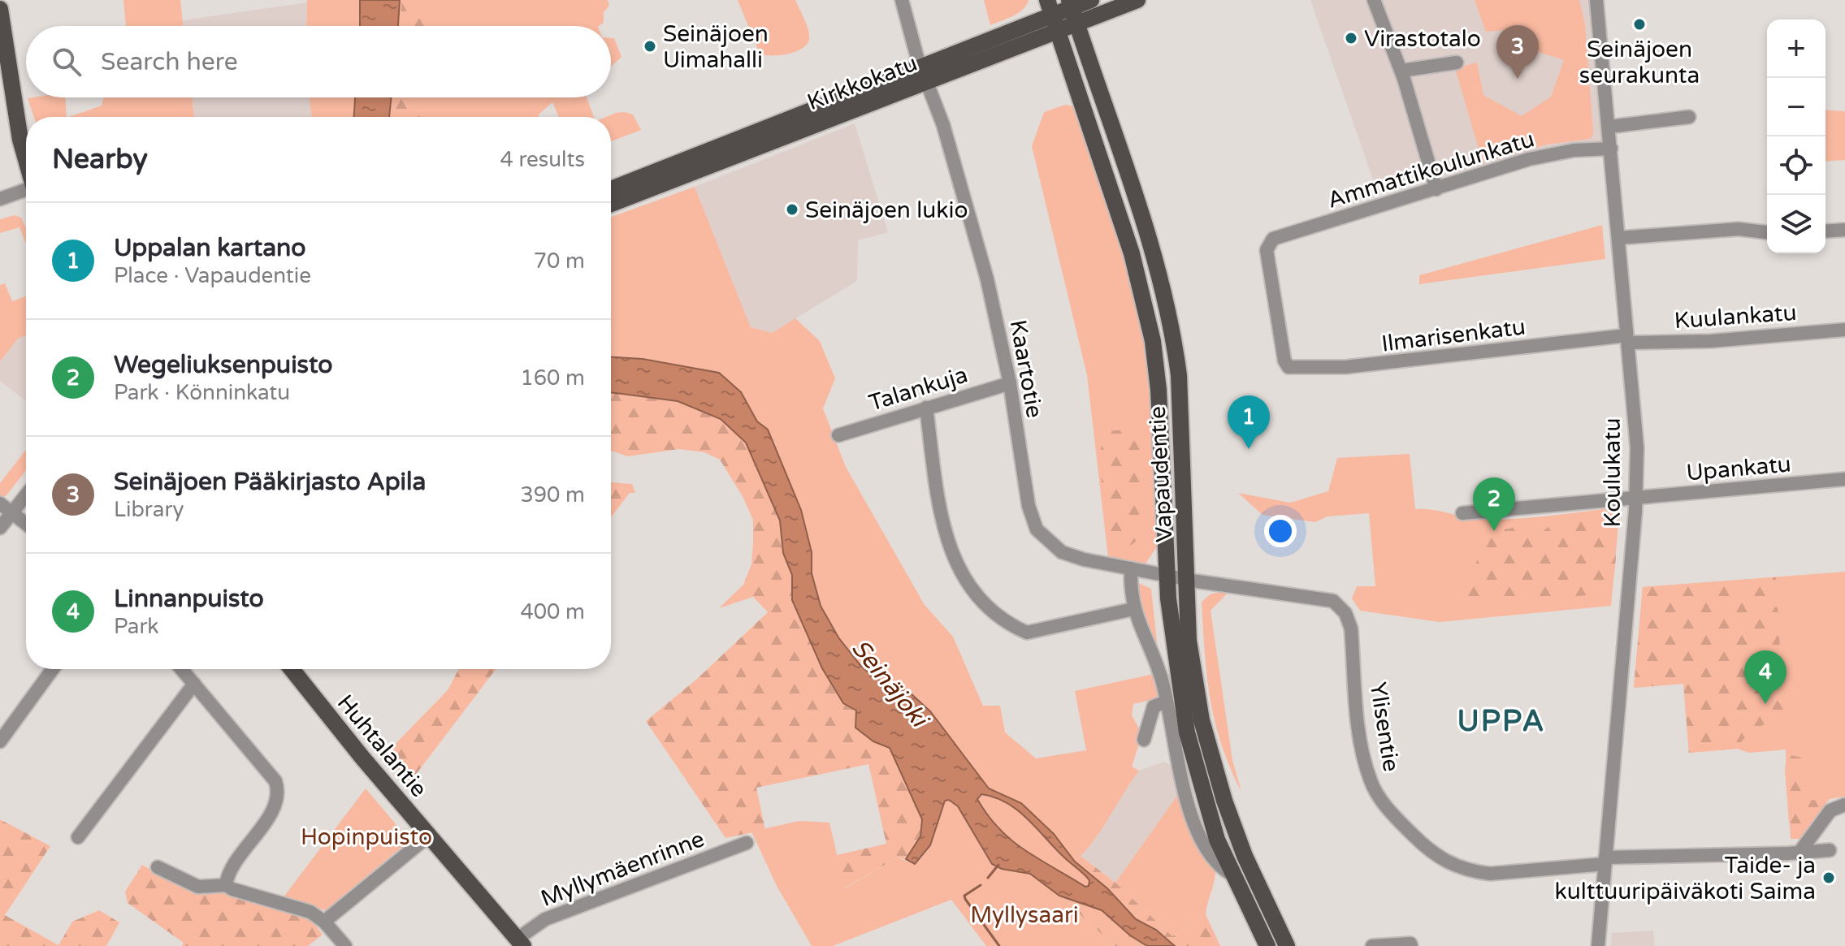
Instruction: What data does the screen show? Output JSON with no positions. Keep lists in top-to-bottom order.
{
  "streets": {
    "main road": ["Kirkkokatu", "Vapaudentie", "Huhtalantie"],
    "street": [
      "Ammattikoulunkatu",
      "Kuulankatu",
      "Ilmarisenkatu",
      "Kaartotie",
      "Talankuja",
      "Upankatu",
      "Koulukatu",
      "Ylisentie",
      "Myllymäenrinne"
    ]
  },
  "crossings": [
    ["Kirkkokatu", "Kaartotie"],
    ["Kirkkokatu", "Vapaudentie"],
    ["Ammattikoulunkatu", "Ilmarisenkatu"],
    ["Ammattikoulunkatu", "Koulukatu"],
    ["Kuulankatu", "Ilmarisenkatu"],
    ["Kuulankatu", "Koulukatu"],
    ["Ilmarisenkatu", "Koulukatu"],
    ["Kaartotie", "Talankuja"],
    ["Kaartotie", "Vapaudentie"],
    ["Kaartotie", "Ylisentie"],
    ["Upankatu", "Koulukatu"],
    ["Koulukatu", "Ylisentie"],
    ["Vapaudentie", "Ylisentie"],
    ["Huhtalantie", "Myllymäenrinne"]
  ],
  "districts": ["UPPA"],
  "water": ["Seinäjoki"],
  "parks": ["Hopinpuisto", "Myllysaari"],
  "places": [
    "Seinäjoen seurakunta",
    "Virastotalo",
    "Seinäjoen Uimahalli",
    "Seinäjoen lukio",
    "Taide- ja kulttuuripäiväkoti Saima"
  ],
  "page": {
    "map_buttons": ["+", "−"],
    "pins": [
      "3",
      "1",
      "2",
      "4"
    ],
    "search": "Search here",
    "heading": ["Nearby", "4 results"],
    "list": [
      {
        "mark": "1",
        "name": "Uppalan kartano",
        "note": "Place · Vapaudentie",
        "value": "70 m"
      },
      {
        "mark": "2",
        "name": "Wegeliuksenpuisto",
        "note": "Park · Könninkatu",
        "value": "160 m"
      },
      {
        "mark": "3",
        "name": "Seinäjoen Pääkirjasto Apila",
        "note": "Library",
        "value": "390 m"
      },
      {
        "mark": "4",
        "name": "Linnanpuisto",
        "note": "Park",
        "value": "400 m"
      }
    ]
  }
}
